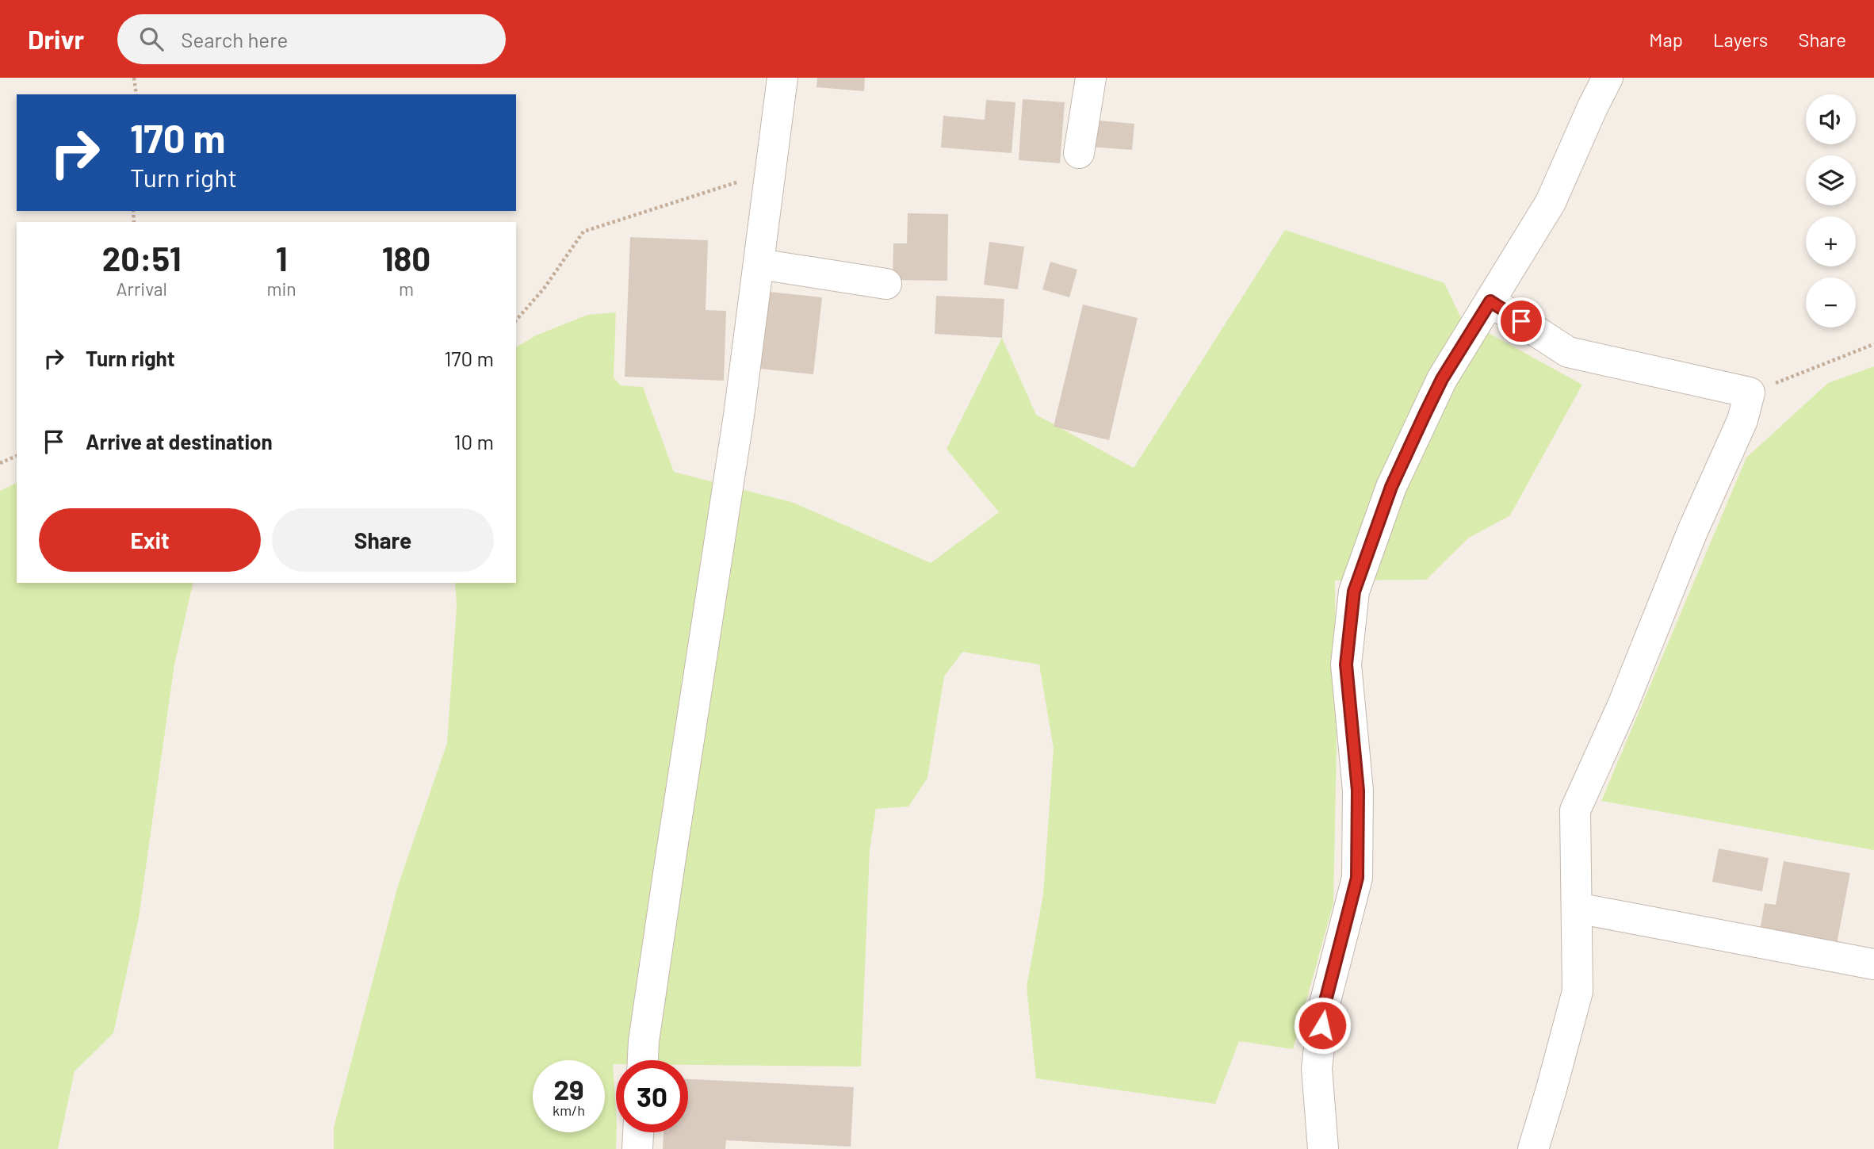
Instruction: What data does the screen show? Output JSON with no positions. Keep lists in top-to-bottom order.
{
  "page": {
    "header": "Drivr",
    "search": "Search here",
    "nav": ["Map", "Layers", "Share"],
    "map_buttons": ["+", "−"],
    "turn": ["170 m", "Turn right"],
    "eta": [
      "20:51",
      "Arrival",
      "1",
      "min",
      "180",
      "m"
    ],
    "list": [
      {
        "name": "Turn right",
        "value": "170 m"
      },
      {
        "name": "Arrive at destination",
        "value": "10 m"
      }
    ],
    "buttons": ["Exit", "Share"],
    "speed": "29 km/h",
    "limit": "30"
  }
}
